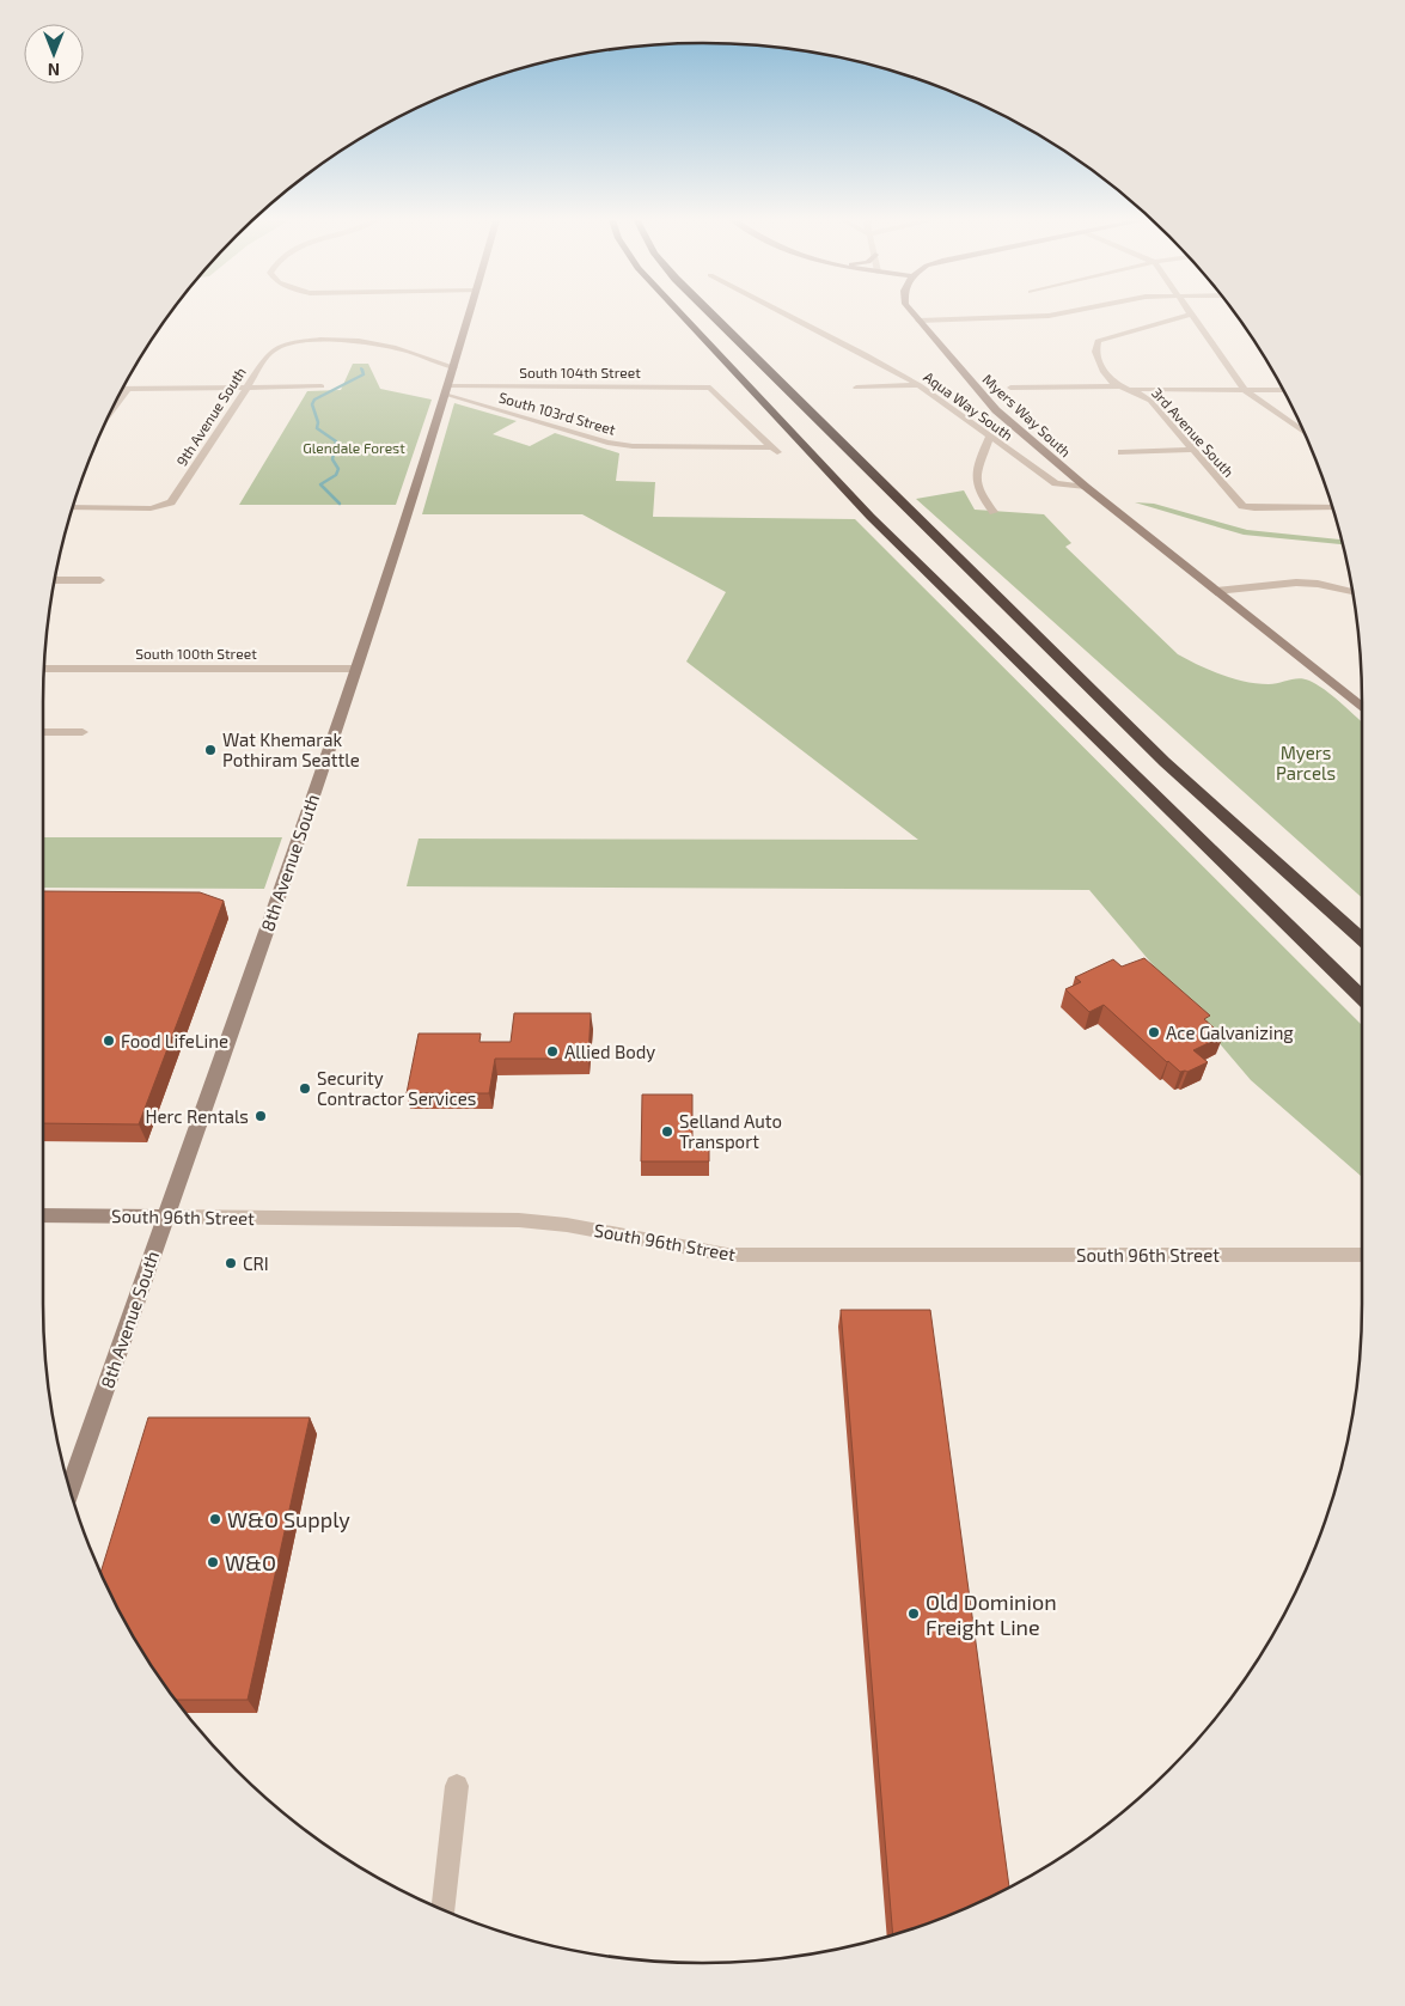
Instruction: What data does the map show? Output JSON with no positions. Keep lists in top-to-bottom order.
{
  "streets": {
    "street": [
      "South 104th Street",
      "Aqua Way South",
      "South 103rd Street",
      "Myers Way South",
      "9th Avenue South",
      "3rd Avenue South",
      "South 100th Street",
      "8th Avenue South",
      "South 96th Street"
    ]
  },
  "crossings": [
    ["South 104th Street", "South 103rd Street"],
    ["South 104th Street", "8th Avenue South"],
    ["Aqua Way South", "Myers Way South"],
    ["South 103rd Street", "8th Avenue South"],
    ["9th Avenue South", "8th Avenue South"],
    ["South 100th Street", "8th Avenue South"],
    ["8th Avenue South", "South 96th Street"]
  ],
  "parks": ["Glendale Forest", "Myers Parcels"],
  "places": [
    "Wat Khemarak Pothiram Seattle",
    "Ace Galvanizing",
    "Food LifeLine",
    "Allied Body",
    "Security Contractor Services",
    "Herc Rentals",
    "Selland Auto Transport",
    "CRI",
    "W&O Supply",
    "W&O",
    "Old Dominion Freight Line"
  ],
  "north": "bottom"
}
